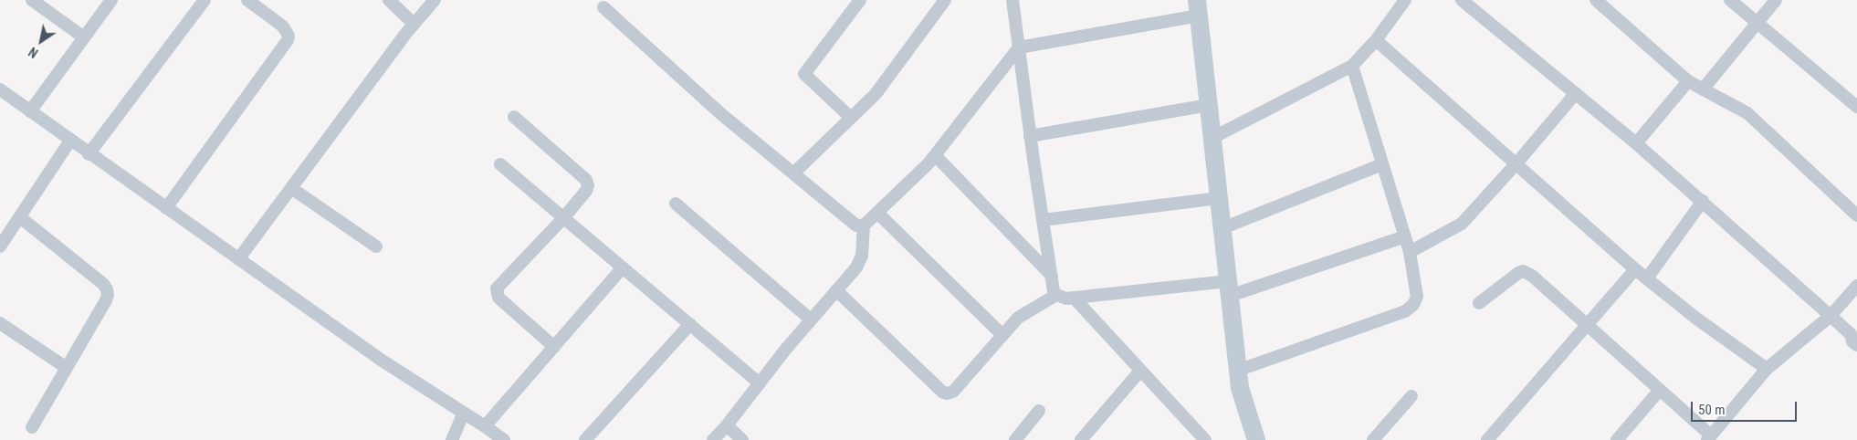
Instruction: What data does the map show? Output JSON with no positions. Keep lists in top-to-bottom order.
{
  "scale_bar": "50 m",
  "north": "bottom left"
}
